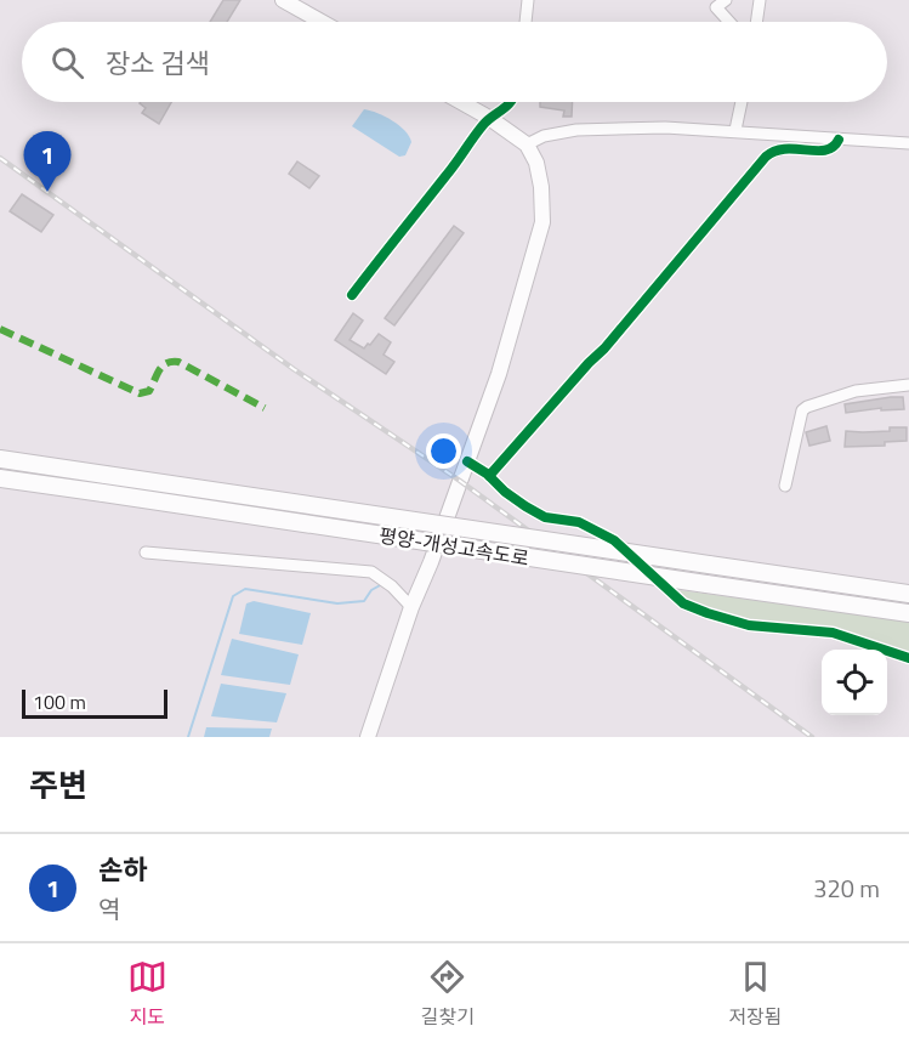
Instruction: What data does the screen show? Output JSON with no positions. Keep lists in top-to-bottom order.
{
  "streets": {
    "highway": ["평양-개성고속도로"]
  },
  "scale_bar": "100 m",
  "page": {
    "search": "장소 검색",
    "pins": "1",
    "scale": "100 m",
    "heading": "주변",
    "list": [
      {
        "mark": "1",
        "name": "손하",
        "note": "역",
        "value": "320 m"
      }
    ],
    "nav": ["지도", "길찾기", "저장됨"]
  }
}
